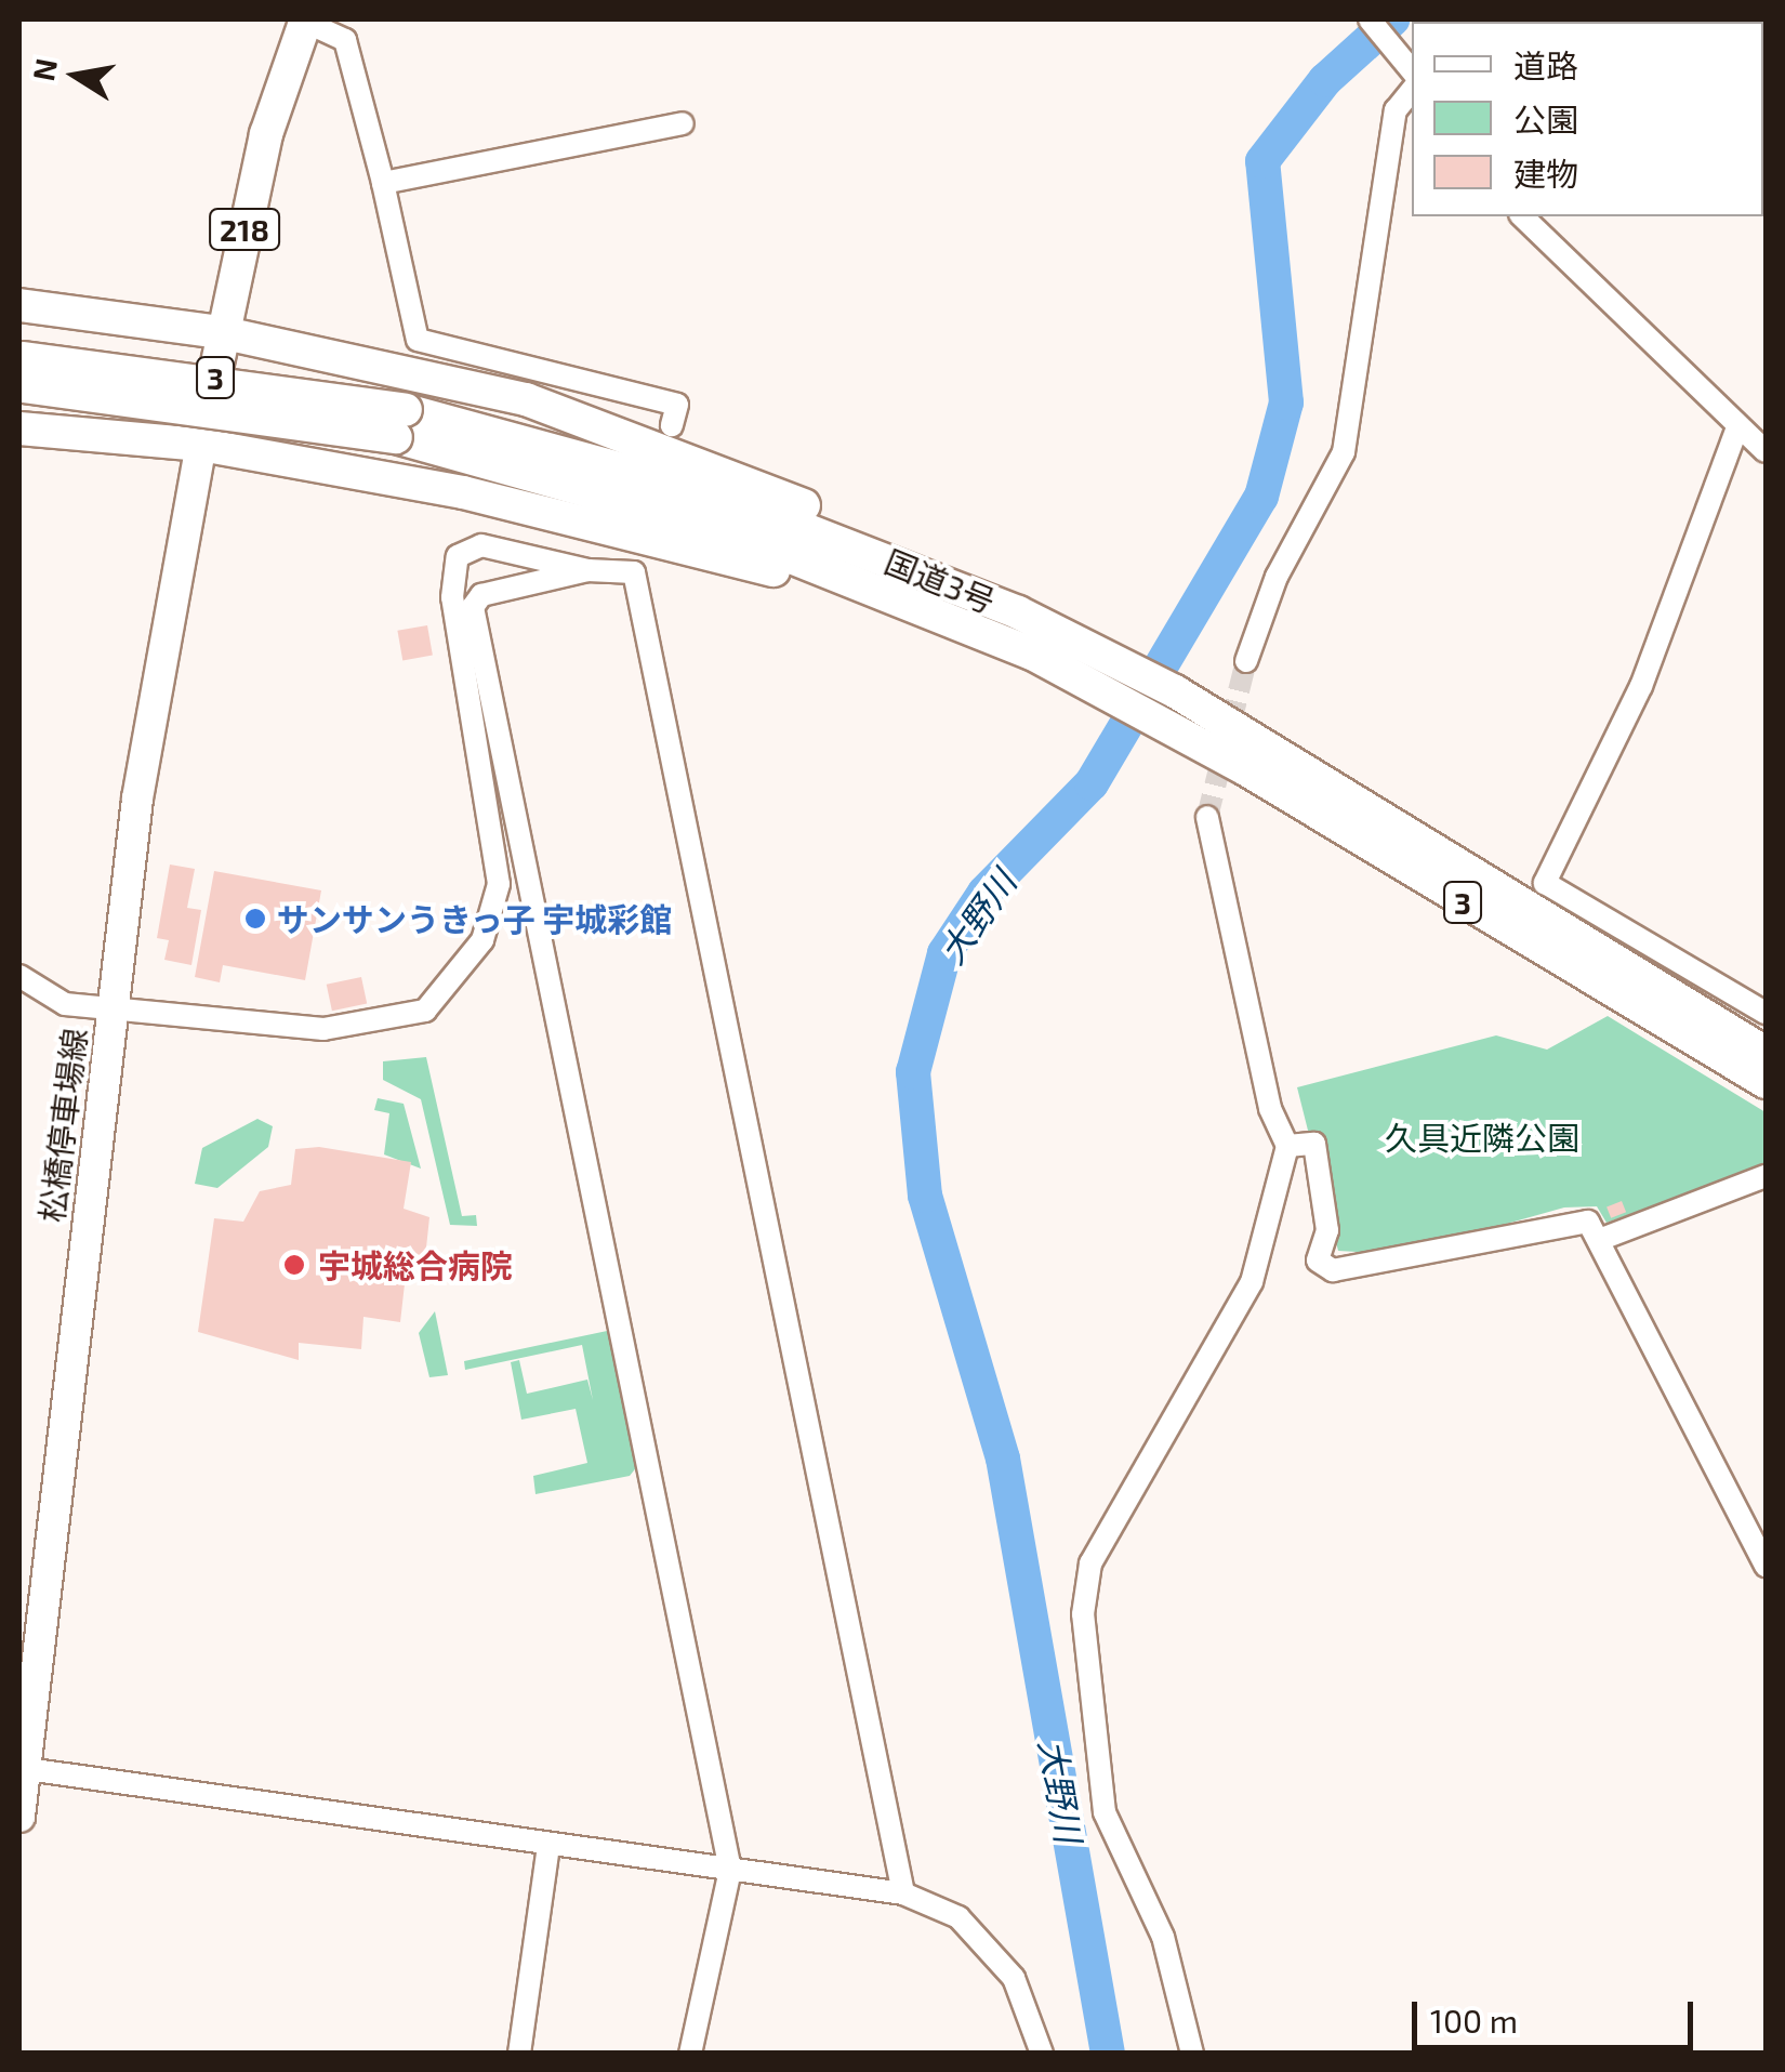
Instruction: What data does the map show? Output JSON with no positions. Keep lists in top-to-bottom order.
{
  "streets": {
    "highway": ["218", "3", "国道3号"],
    "main road": ["松橋停車場線"]
  },
  "crossings": [
    ["218", "3"],
    ["218", "松橋停車場線"],
    ["3", "松橋停車場線"]
  ],
  "water": ["大野川"],
  "parks": ["久具近隣公園"],
  "places": ["サンサンうきっ子 宇城彩館", "宇城総合病院"],
  "legend": ["道路", "公園", "建物"],
  "scale_bar": "100 m",
  "north": "left"
}
